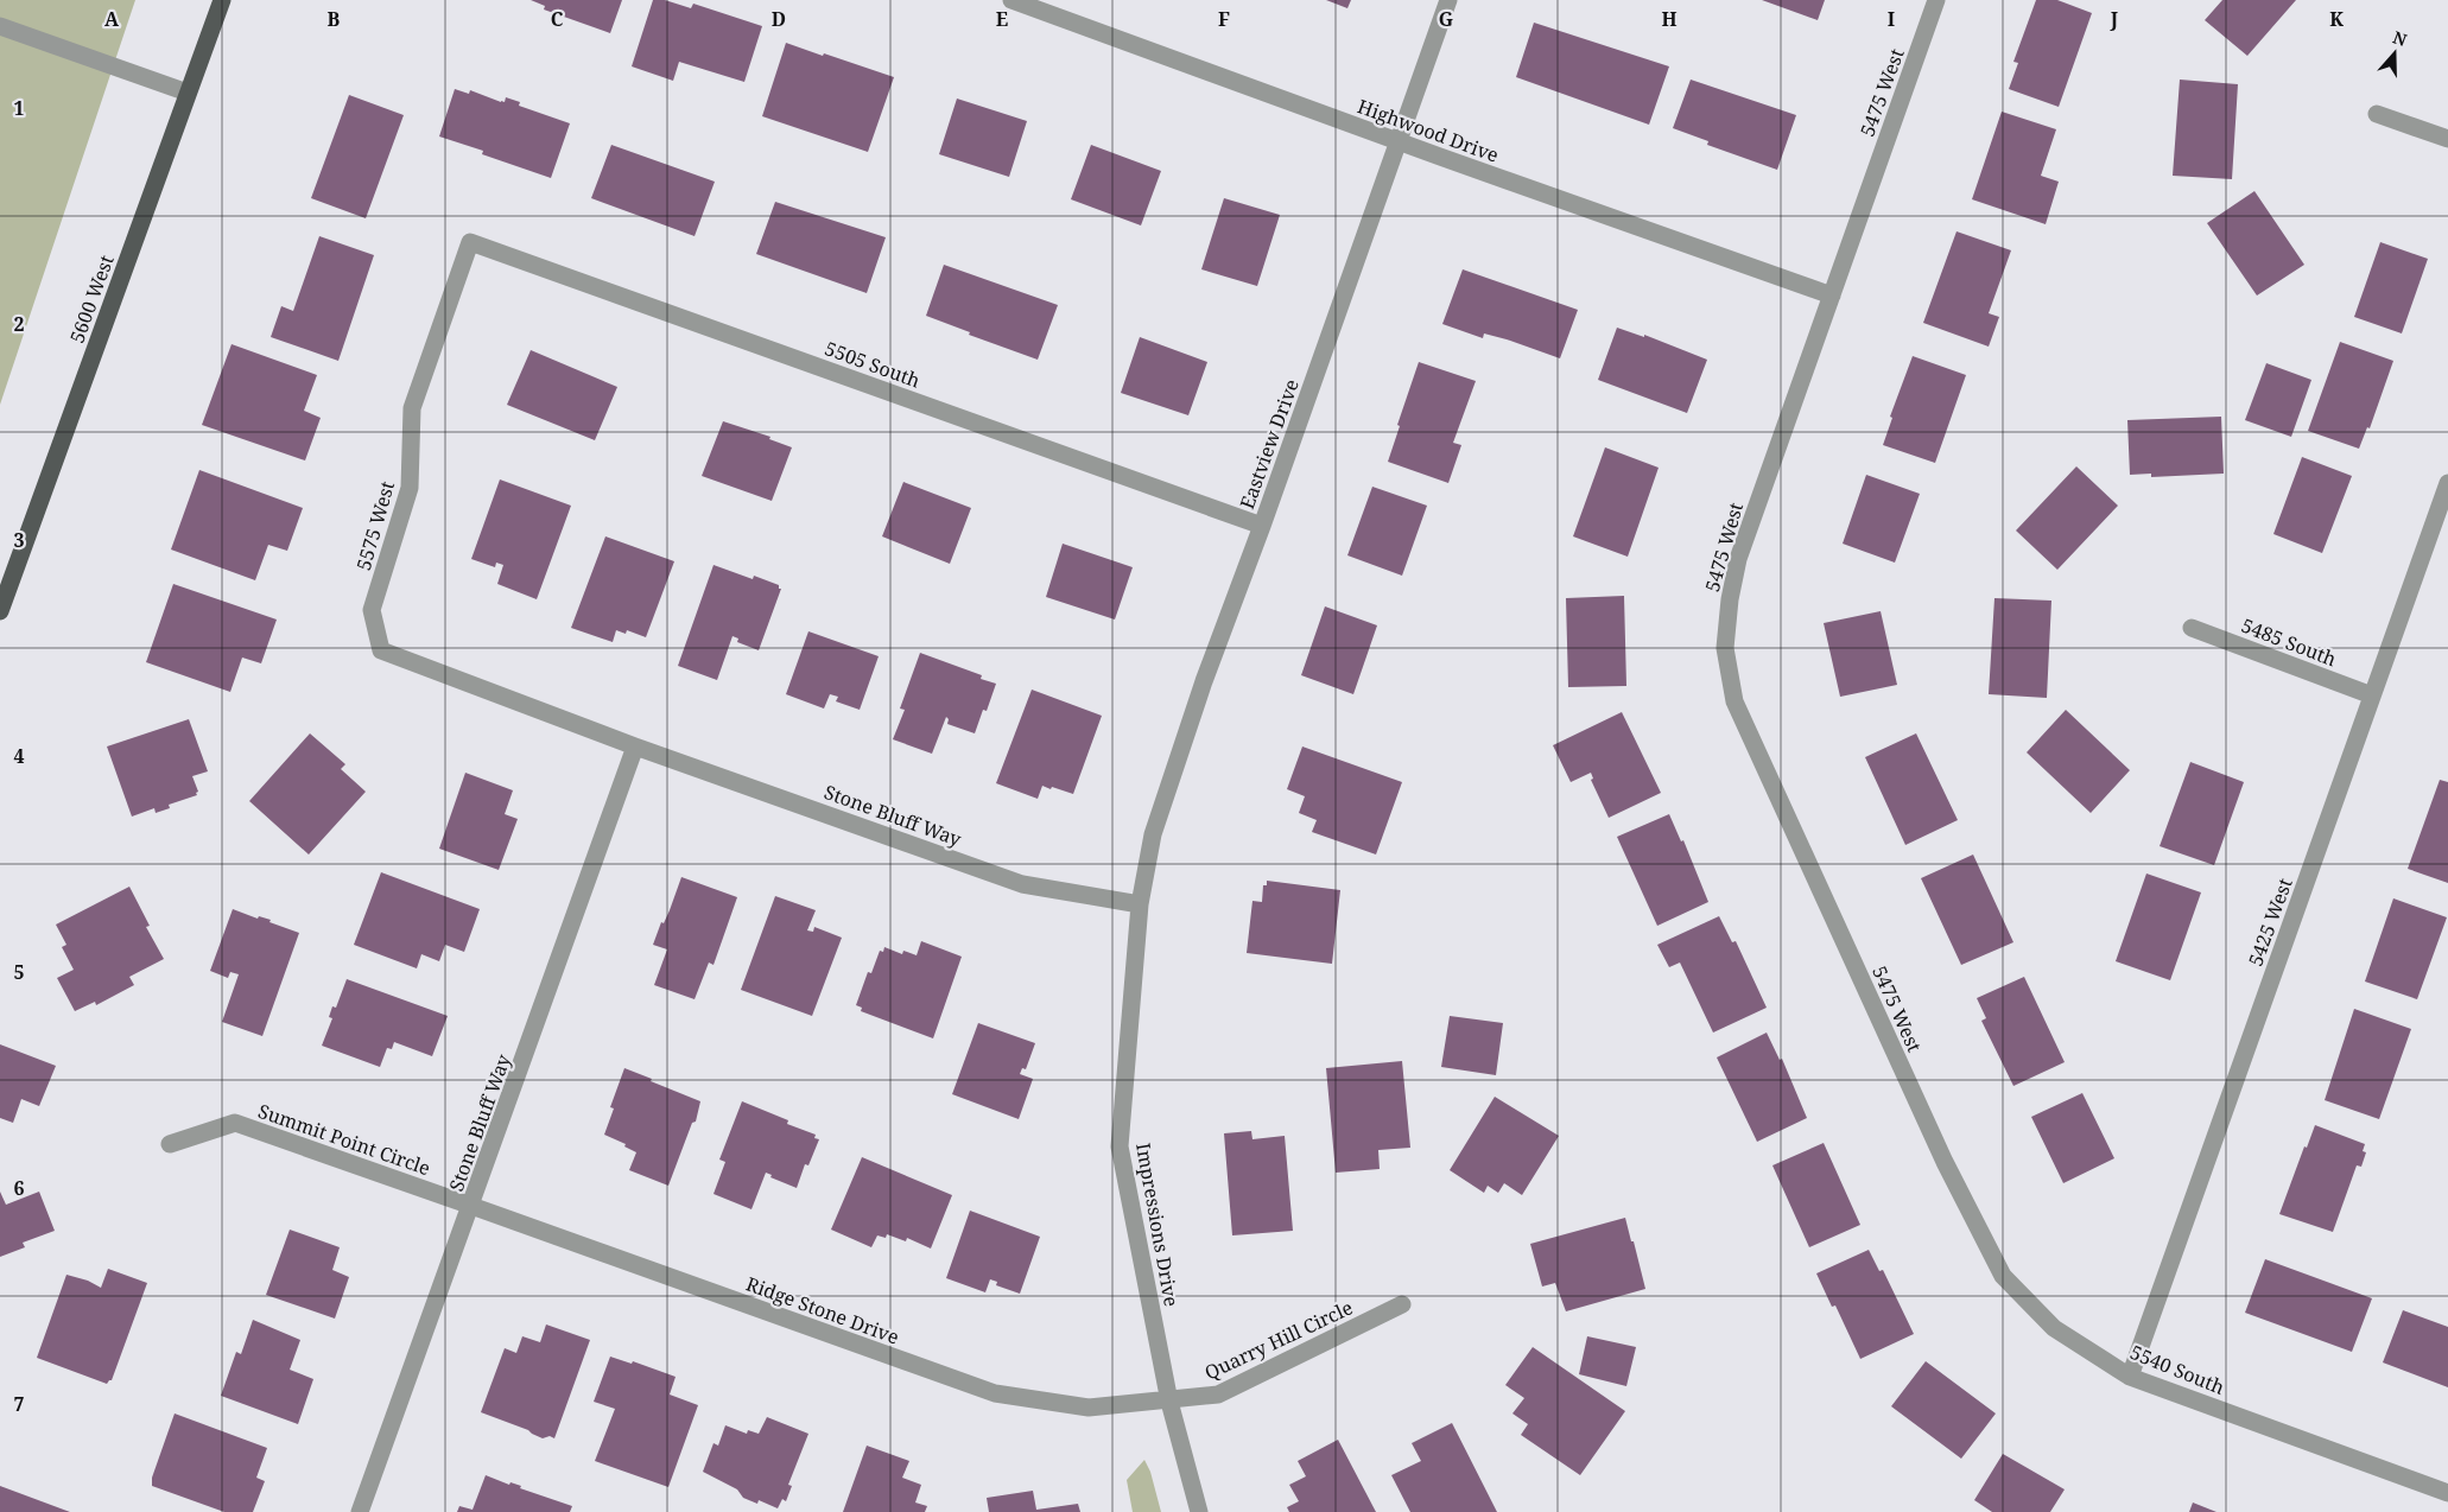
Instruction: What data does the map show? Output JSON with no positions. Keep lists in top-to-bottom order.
{
  "streets": {
    "main road": ["5600 West"],
    "street": [
      "5475 West",
      "Highwood Drive",
      "5505 South",
      "Eastview Drive",
      "5575 West",
      "5485 South",
      "Stone Bluff Way",
      "5425 West",
      "Summit Point Circle",
      "Impressions Drive",
      "Ridge Stone Drive",
      "Quarry Hill Circle",
      "5540 South"
    ]
  },
  "crossings": [
    ["5475 West", "Highwood Drive"],
    ["5475 West", "5540 South"],
    ["Highwood Drive", "Eastview Drive"],
    ["5505 South", "Eastview Drive"],
    ["5505 South", "5575 West"],
    ["Eastview Drive", "Stone Bluff Way"],
    ["Eastview Drive", "Impressions Drive"],
    ["5575 West", "Stone Bluff Way"],
    ["5485 South", "5425 West"],
    ["Stone Bluff Way", "Summit Point Circle"],
    ["Stone Bluff Way", "Impressions Drive"],
    ["Stone Bluff Way", "Ridge Stone Drive"],
    ["5425 West", "5540 South"],
    ["Summit Point Circle", "Ridge Stone Drive"],
    ["Impressions Drive", "Ridge Stone Drive"],
    ["Impressions Drive", "Quarry Hill Circle"],
    ["Ridge Stone Drive", "Quarry Hill Circle"]
  ],
  "north": "top",
  "grid": {
    "columns": [
      "A",
      "B",
      "C",
      "D",
      "E",
      "F",
      "G",
      "H",
      "I",
      "J",
      "K"
    ],
    "rows": [
      "1",
      "2",
      "3",
      "4",
      "5",
      "6",
      "7"
    ]
  }
}
